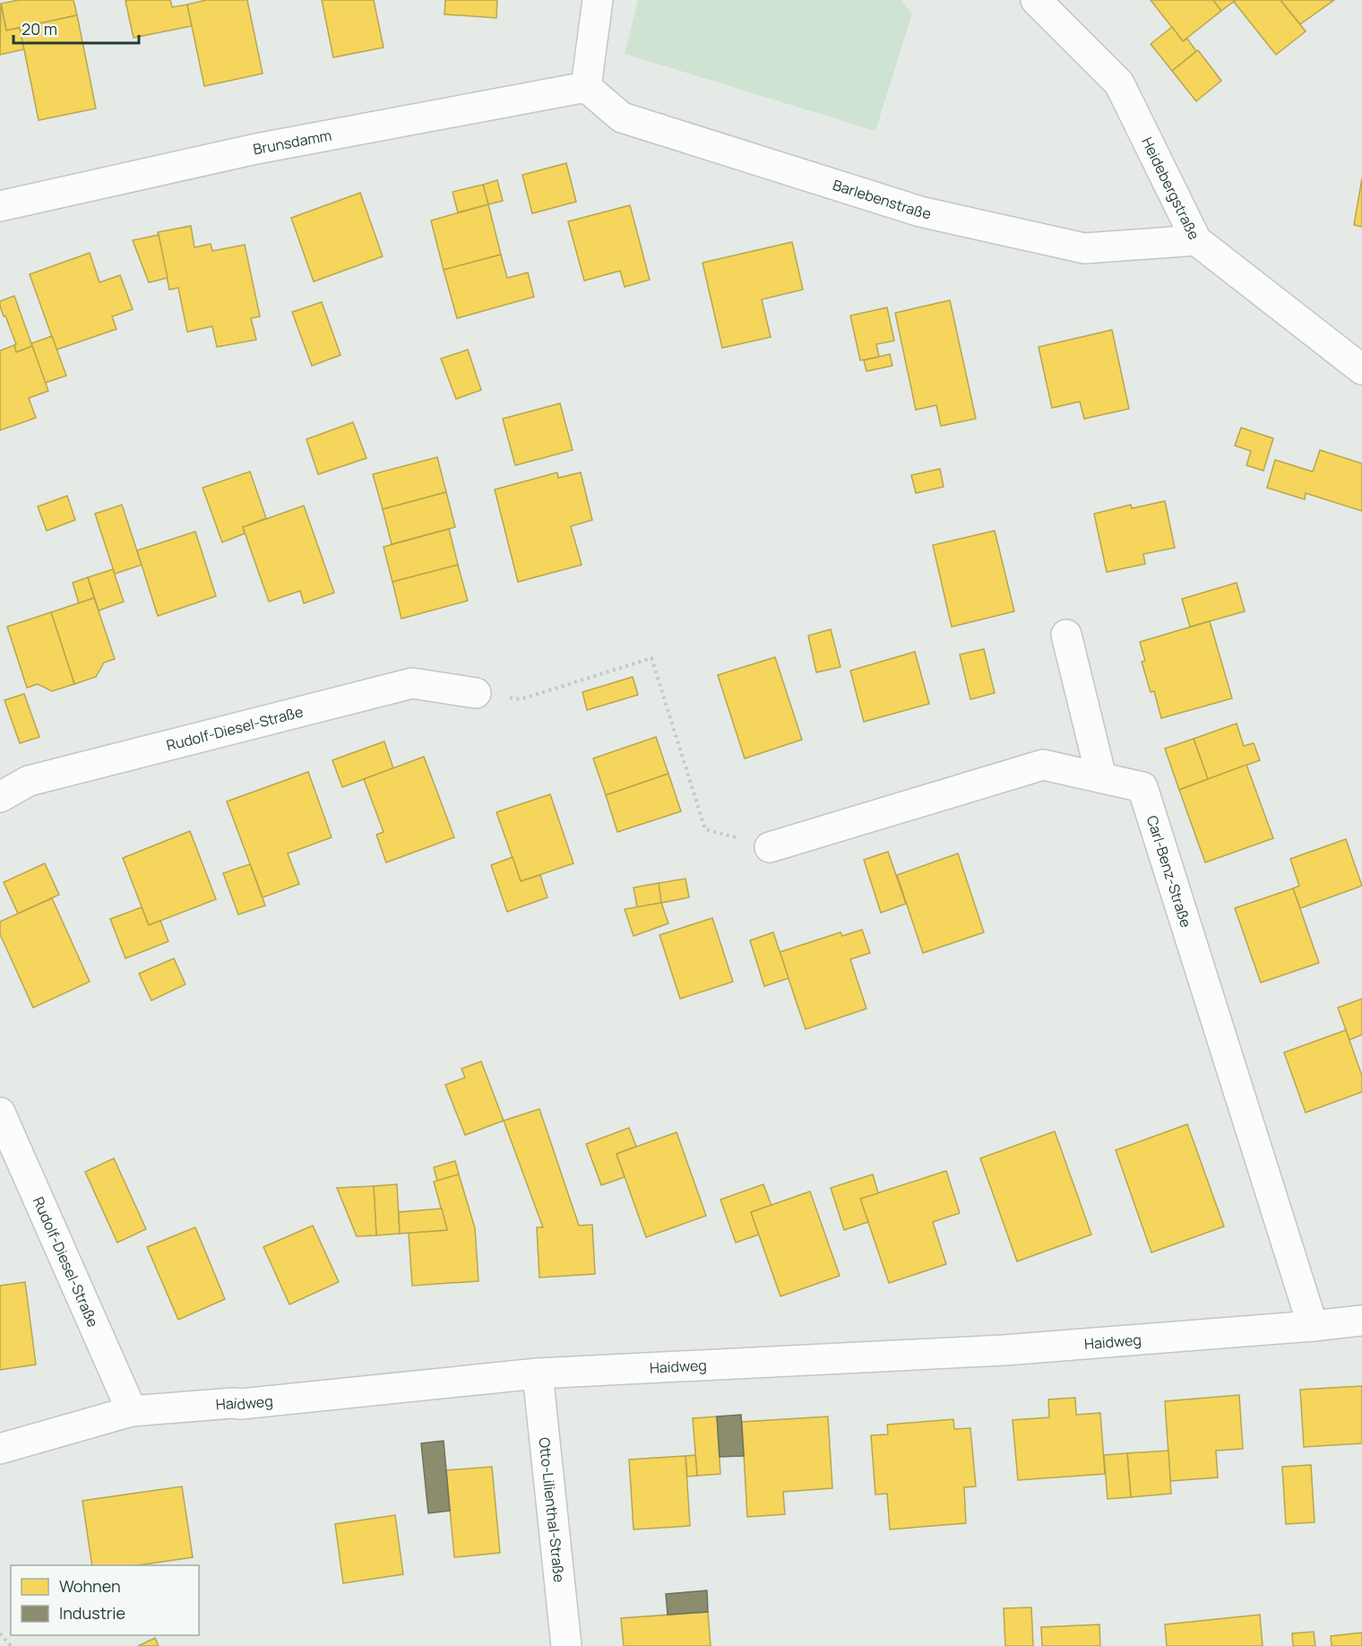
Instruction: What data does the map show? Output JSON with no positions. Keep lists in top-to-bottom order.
{
  "streets": {
    "street": [
      "Brunsdamm",
      "Heidebergstraße",
      "Barlebenstraße",
      "Rudolf-Diesel-Straße",
      "Carl-Benz-Straße",
      "Haidweg",
      "Otto-Lilienthal-Straße"
    ]
  },
  "crossings": [
    ["Brunsdamm", "Barlebenstraße"],
    ["Heidebergstraße", "Barlebenstraße"],
    ["Rudolf-Diesel-Straße", "Haidweg"],
    ["Carl-Benz-Straße", "Haidweg"],
    ["Haidweg", "Otto-Lilienthal-Straße"]
  ],
  "legend": ["Wohnen", "Industrie"],
  "scale_bar": "20 m"
}
